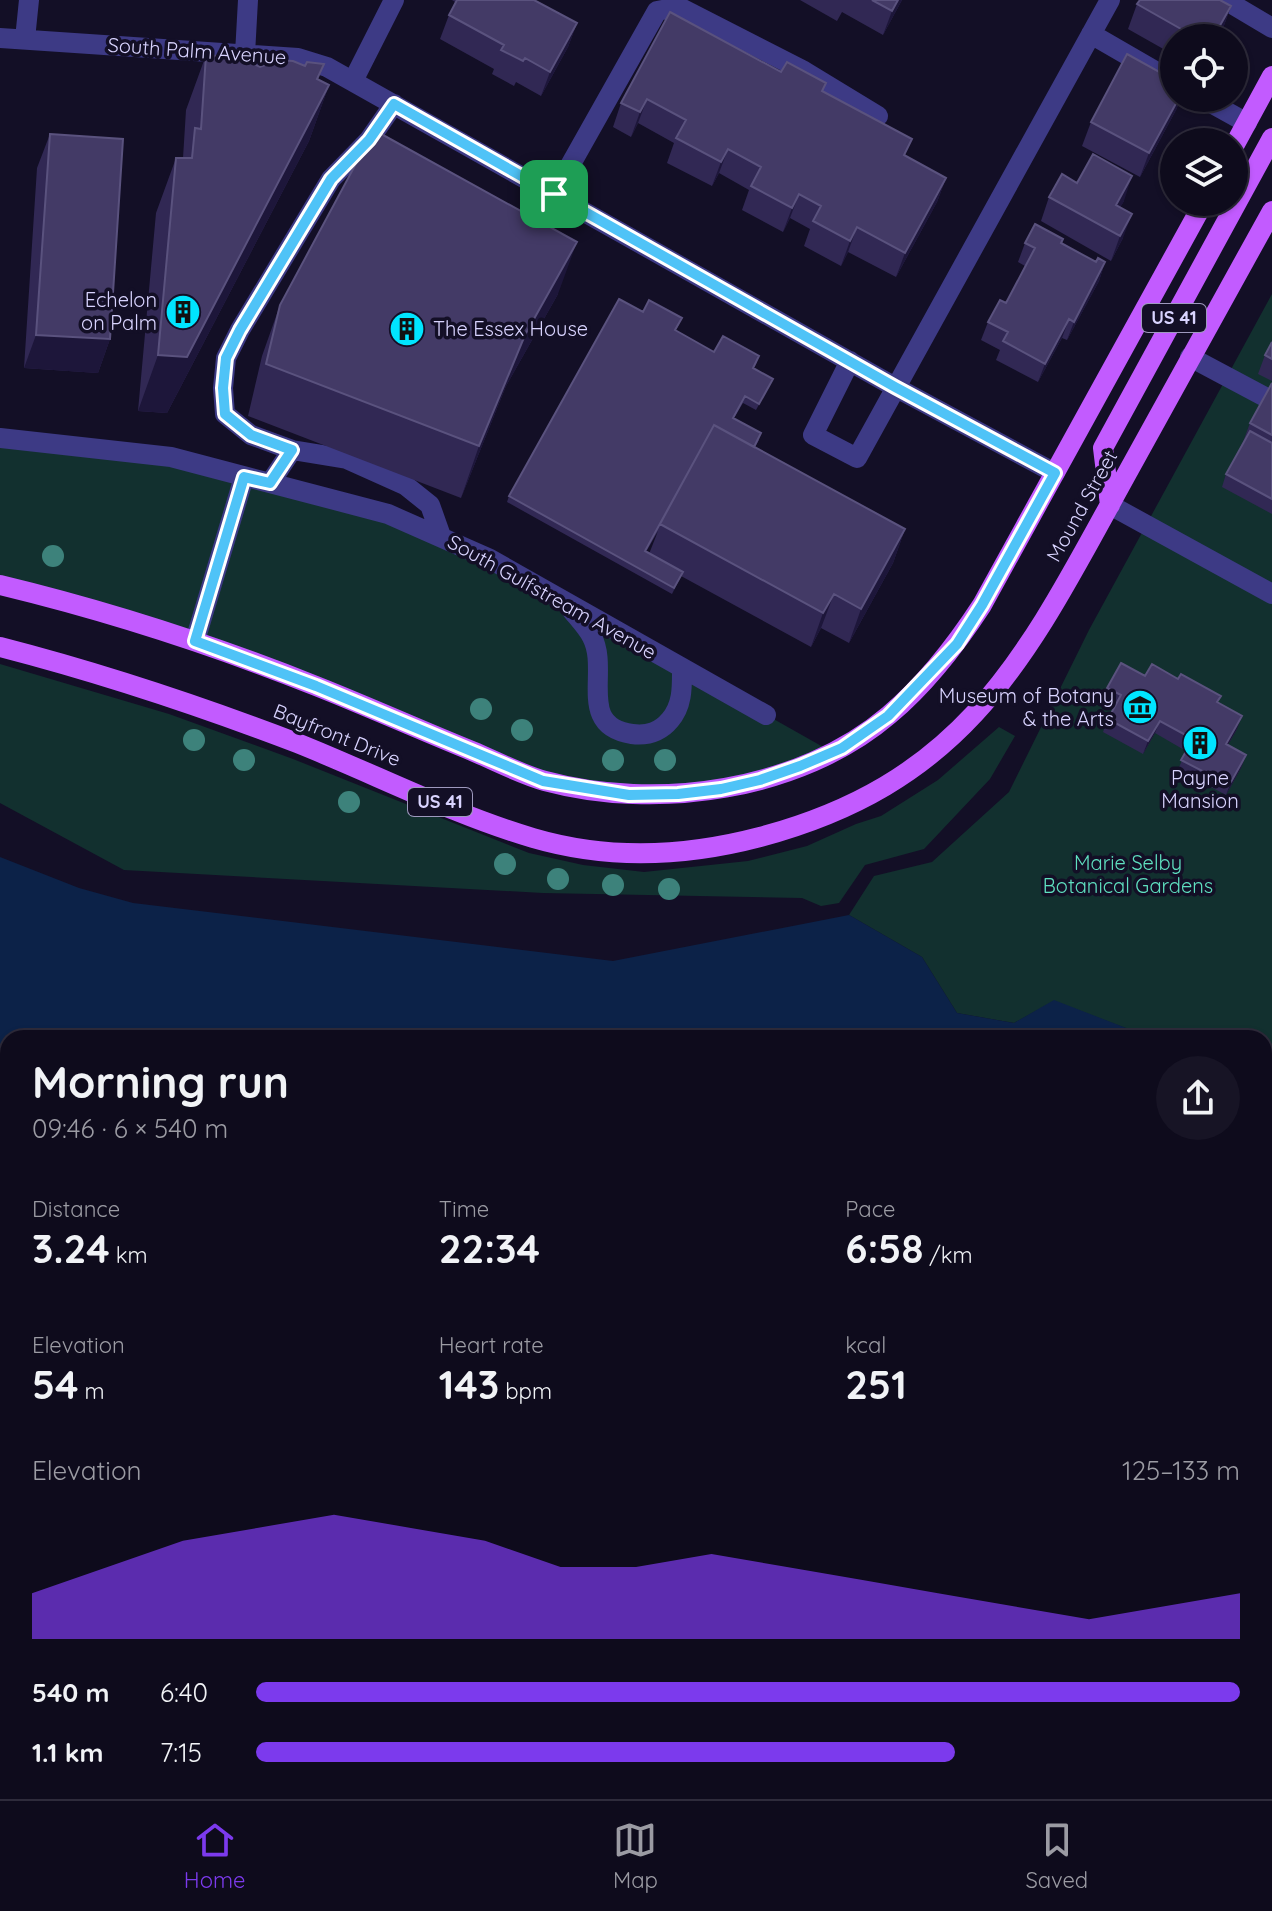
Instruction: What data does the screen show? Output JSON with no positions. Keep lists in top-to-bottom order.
{
  "streets": {
    "main road": ["US 41", "Mound Street", "Bayfront Drive"],
    "street": ["South Palm Avenue", "South Gulfstream Avenue"]
  },
  "crossings": [
    ["South Palm Avenue", "Mound Street"],
    ["US 41", "Mound Street"],
    ["Mound Street", "Bayfront Drive"]
  ],
  "parks": ["Marie Selby Botanical Gardens"],
  "places": {
    "building": ["Echelon on Palm", "The Essex House", "Payne Mansion"],
    "museum": ["Museum of Botany & the Arts"]
  },
  "page": {
    "heading": ["Morning run", "09:46 · 6 × 540 m"],
    "stats": [
      ["Distance", "3.24 km"],
      ["Time", "22:34"],
      ["Pace", "6:58 /km"],
      ["Elevation", "54 m"],
      ["Heart rate", "143 bpm"],
      ["kcal", "251"]
    ],
    "chart": ["Elevation", "125–133 m"],
    "list": [
      {
        "name": "540 m",
        "note": "6:40"
      },
      {
        "name": "1.1 km",
        "note": "7:15"
      }
    ],
    "tabs": ["Home", "Map", "Saved"]
  }
}
